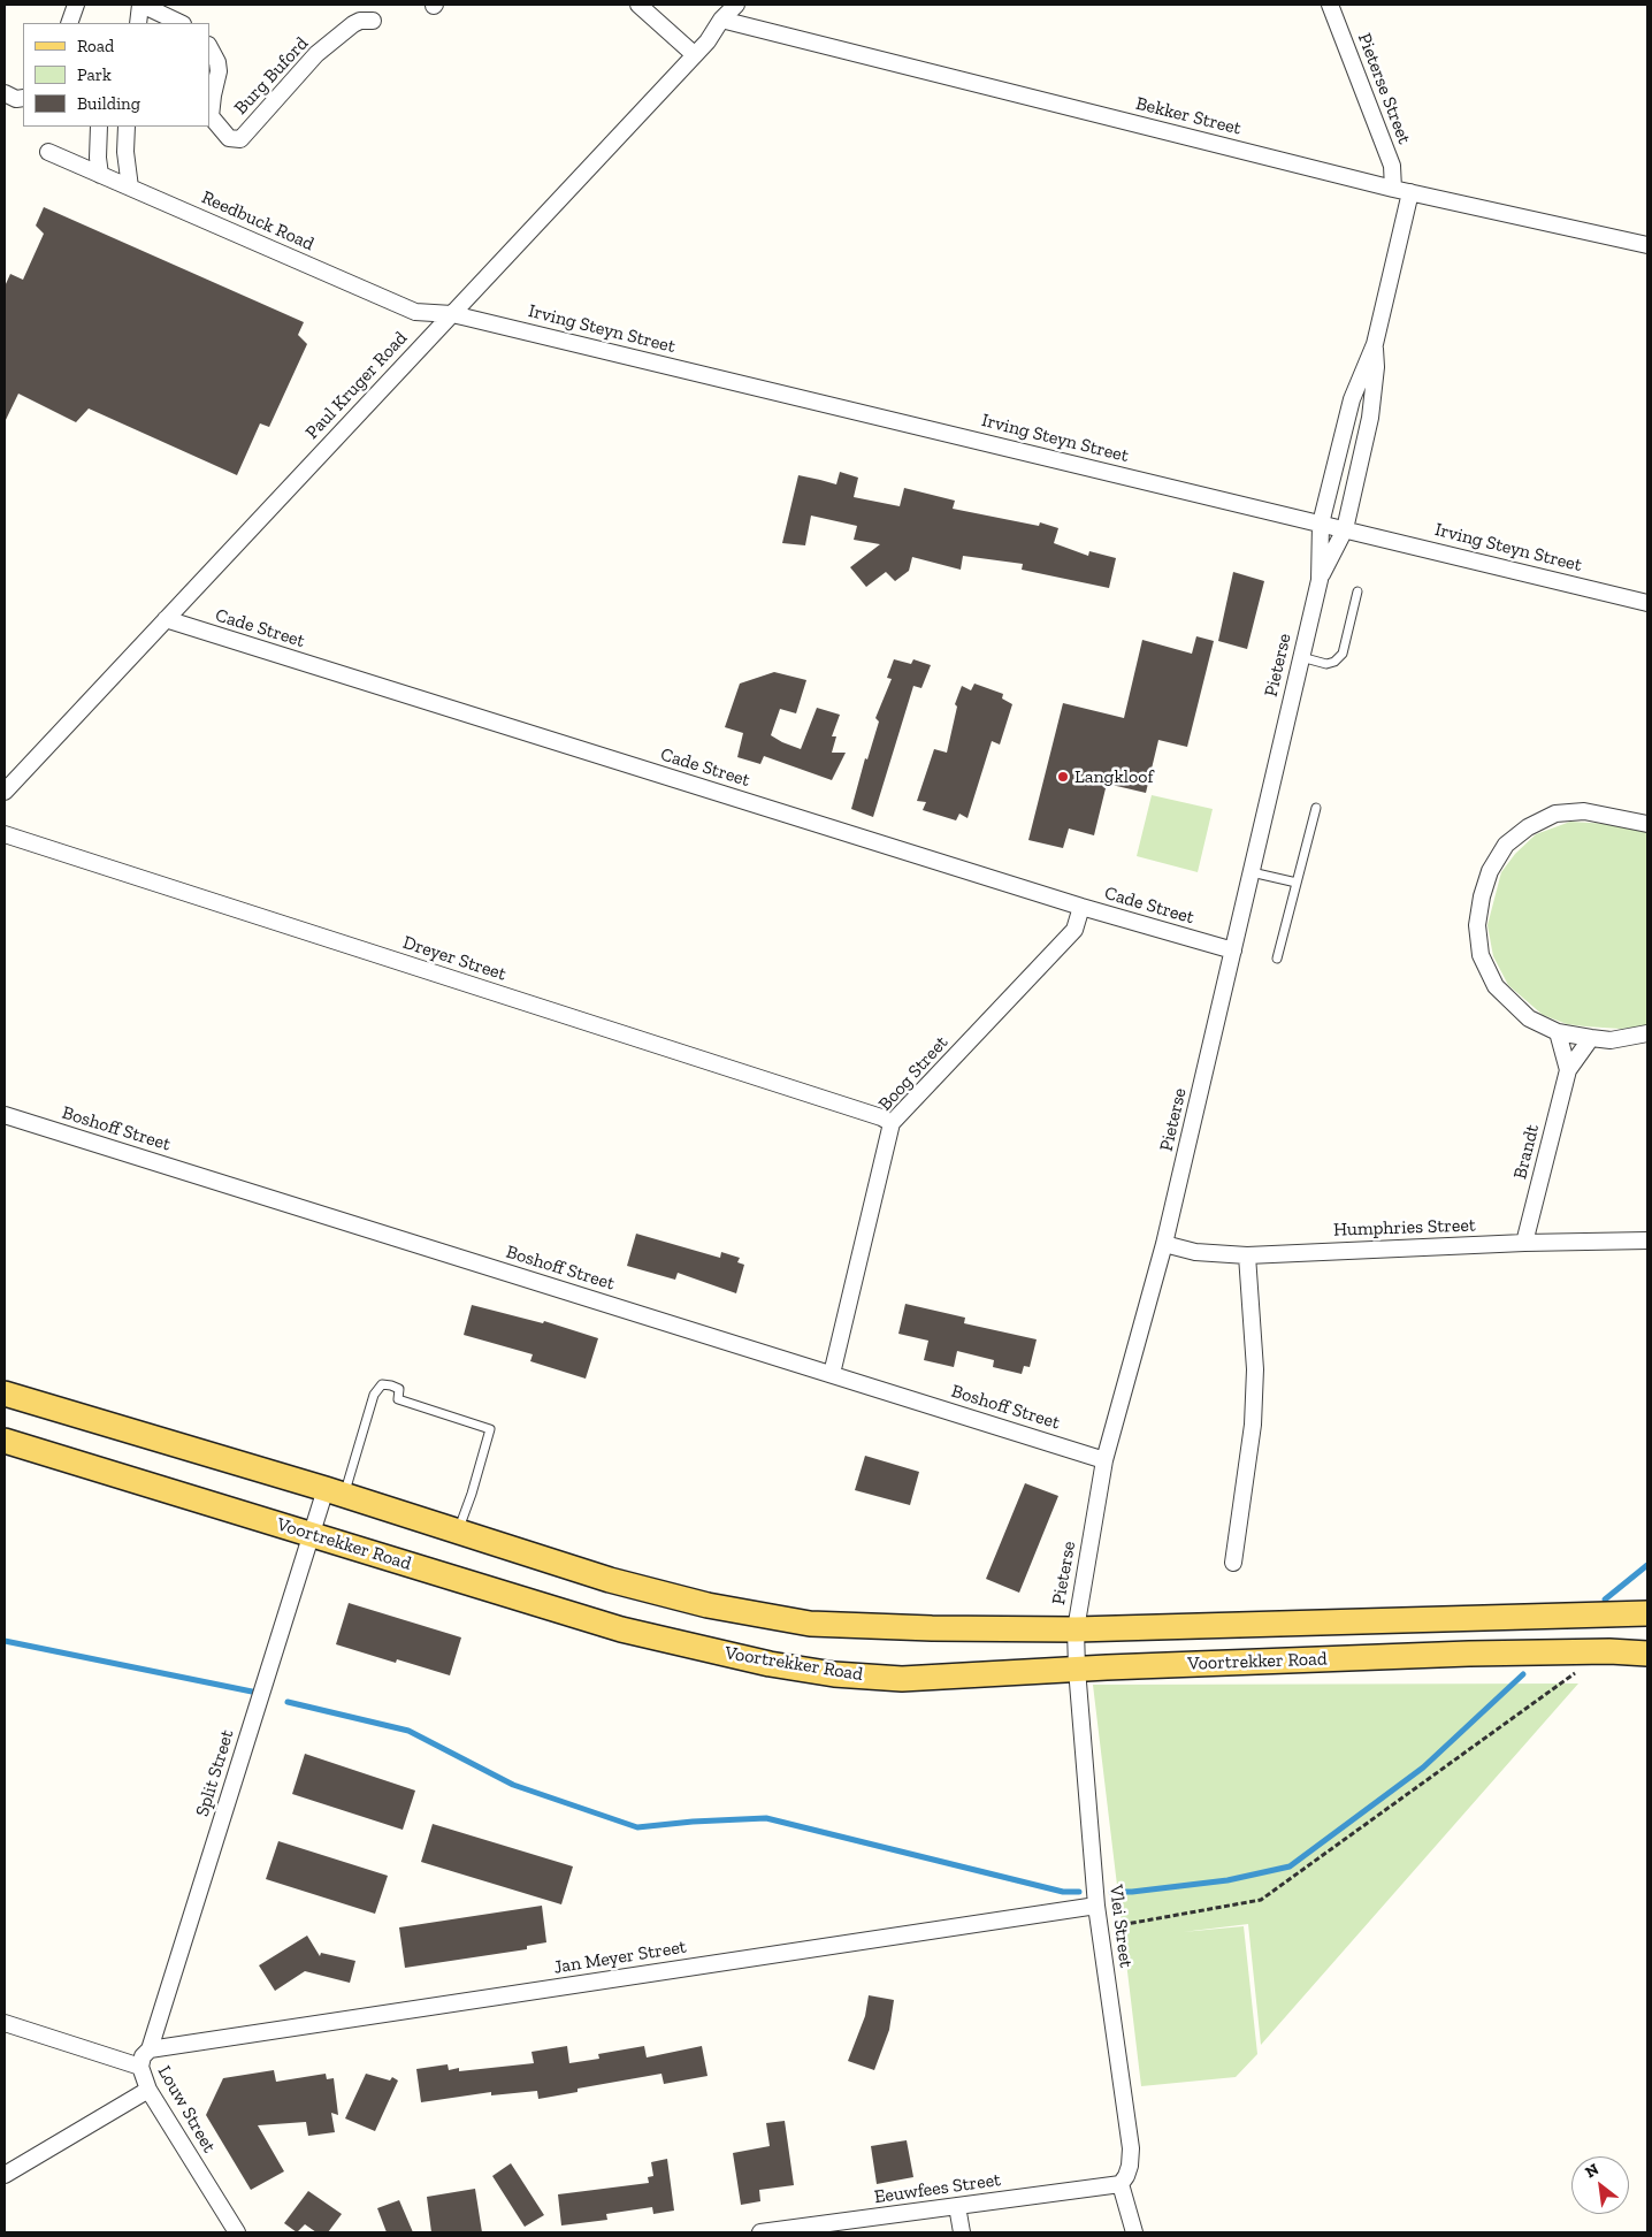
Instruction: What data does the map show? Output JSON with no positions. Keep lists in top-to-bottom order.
{
  "streets": {
    "main road": ["Voortrekker Road"],
    "street": [
      "Burg Buford",
      "Pieterse Street",
      "Bekker Street",
      "Reedbuck Road",
      "Irving Steyn Street",
      "Paul Kruger Road",
      "Cade Street",
      "Pieterse",
      "Dreyer Street",
      "Boog Street",
      "Boshoff Street",
      "Brandt",
      "Humphries Street",
      "Split Street",
      "Vlei Street",
      "Jan Meyer Street",
      "Louw Street",
      "Eeuwfees Street"
    ]
  },
  "crossings": [
    ["Pieterse Street", "Bekker Street"],
    ["Bekker Street", "Paul Kruger Road"],
    ["Bekker Street", "Pieterse"],
    ["Reedbuck Road", "Irving Steyn Street"],
    ["Reedbuck Road", "Paul Kruger Road"],
    ["Irving Steyn Street", "Paul Kruger Road"],
    ["Irving Steyn Street", "Pieterse"],
    ["Paul Kruger Road", "Cade Street"],
    ["Cade Street", "Pieterse"],
    ["Cade Street", "Boog Street"],
    ["Pieterse", "Boshoff Street"],
    ["Pieterse", "Humphries Street"],
    ["Pieterse", "Voortrekker Road"],
    ["Pieterse", "Vlei Street"],
    ["Dreyer Street", "Boog Street"],
    ["Boog Street", "Boshoff Street"],
    ["Brandt", "Humphries Street"],
    ["Voortrekker Road", "Split Street"],
    ["Voortrekker Road", "Vlei Street"],
    ["Split Street", "Jan Meyer Street"],
    ["Split Street", "Louw Street"],
    ["Vlei Street", "Jan Meyer Street"],
    ["Vlei Street", "Eeuwfees Street"]
  ],
  "places": ["Langkloof"],
  "legend": ["Road", "Park", "Building"],
  "north": "top left"
}
